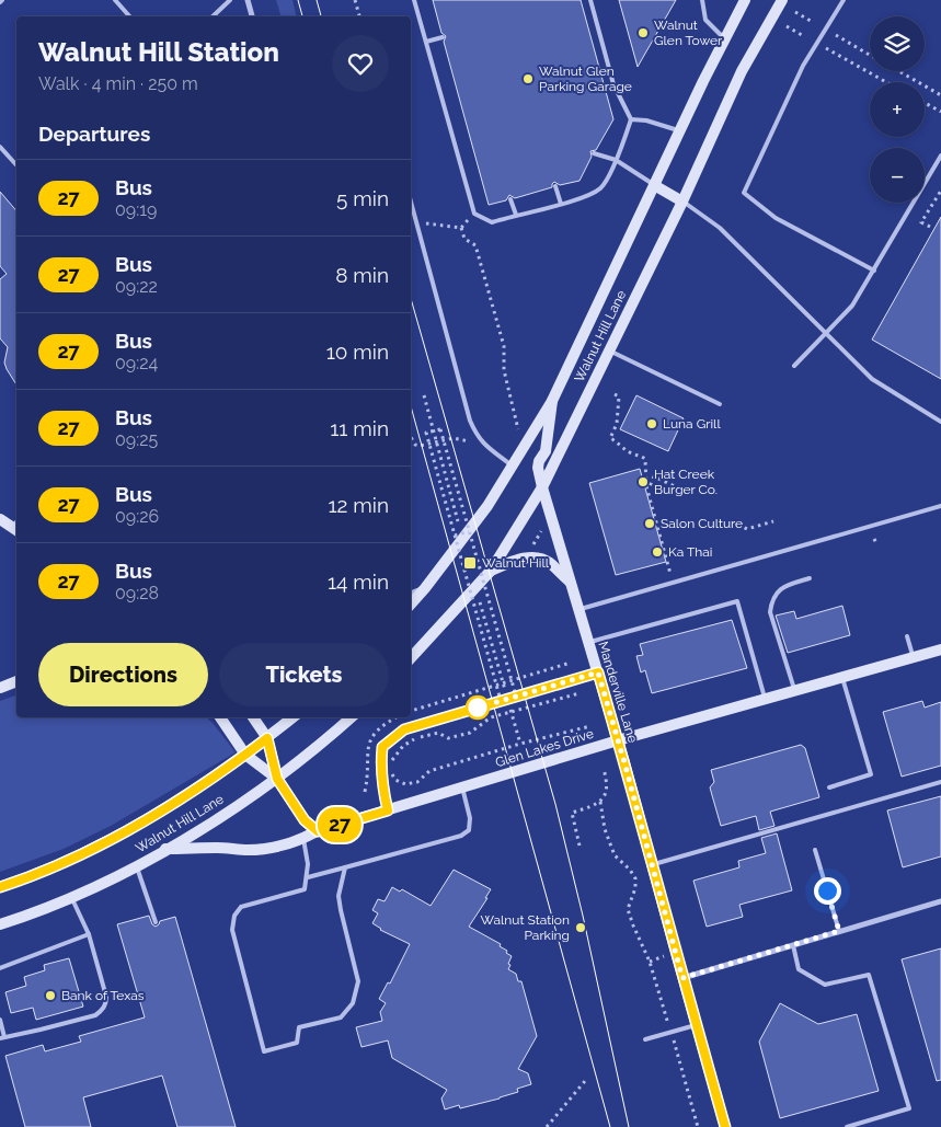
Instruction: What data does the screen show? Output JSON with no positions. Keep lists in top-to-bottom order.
{
  "streets": {
    "main road": ["Walnut Hill Lane", "Manderville Lane", "Glen Lakes Drive"]
  },
  "crossings": [
    ["Walnut Hill Lane", "Manderville Lane"],
    ["Walnut Hill Lane", "Glen Lakes Drive"],
    ["Manderville Lane", "Glen Lakes Drive"]
  ],
  "places": {
    "other": [
      "Walnut Glen Tower",
      "Walnut Glen Parking Garage",
      "Luna Grill",
      "Hat Creek Burger Co.",
      "Salon Culture",
      "Ka Thai",
      "Walnut Station Parking",
      "Bank of Texas"
    ],
    "transit": ["Walnut Hill"]
  },
  "lines": ["bus line 27"],
  "page": {
    "on_map": "27",
    "map_buttons": ["+", "−"],
    "heading": [
      ["Walnut Hill Station", "Walk · 4 min · 250 m"],
      "Departures"
    ],
    "list": [
      {
        "mark": "27",
        "name": "Bus",
        "note": "09:19",
        "value": "5 min"
      },
      {
        "mark": "27",
        "name": "Bus",
        "note": "09:22",
        "value": "8 min"
      },
      {
        "mark": "27",
        "name": "Bus",
        "note": "09:24",
        "value": "10 min"
      },
      {
        "mark": "27",
        "name": "Bus",
        "note": "09:25",
        "value": "11 min"
      },
      {
        "mark": "27",
        "name": "Bus",
        "note": "09:26",
        "value": "12 min"
      },
      {
        "mark": "27",
        "name": "Bus",
        "note": "09:28",
        "value": "14 min"
      }
    ],
    "buttons": ["Directions", "Tickets"]
  }
}
